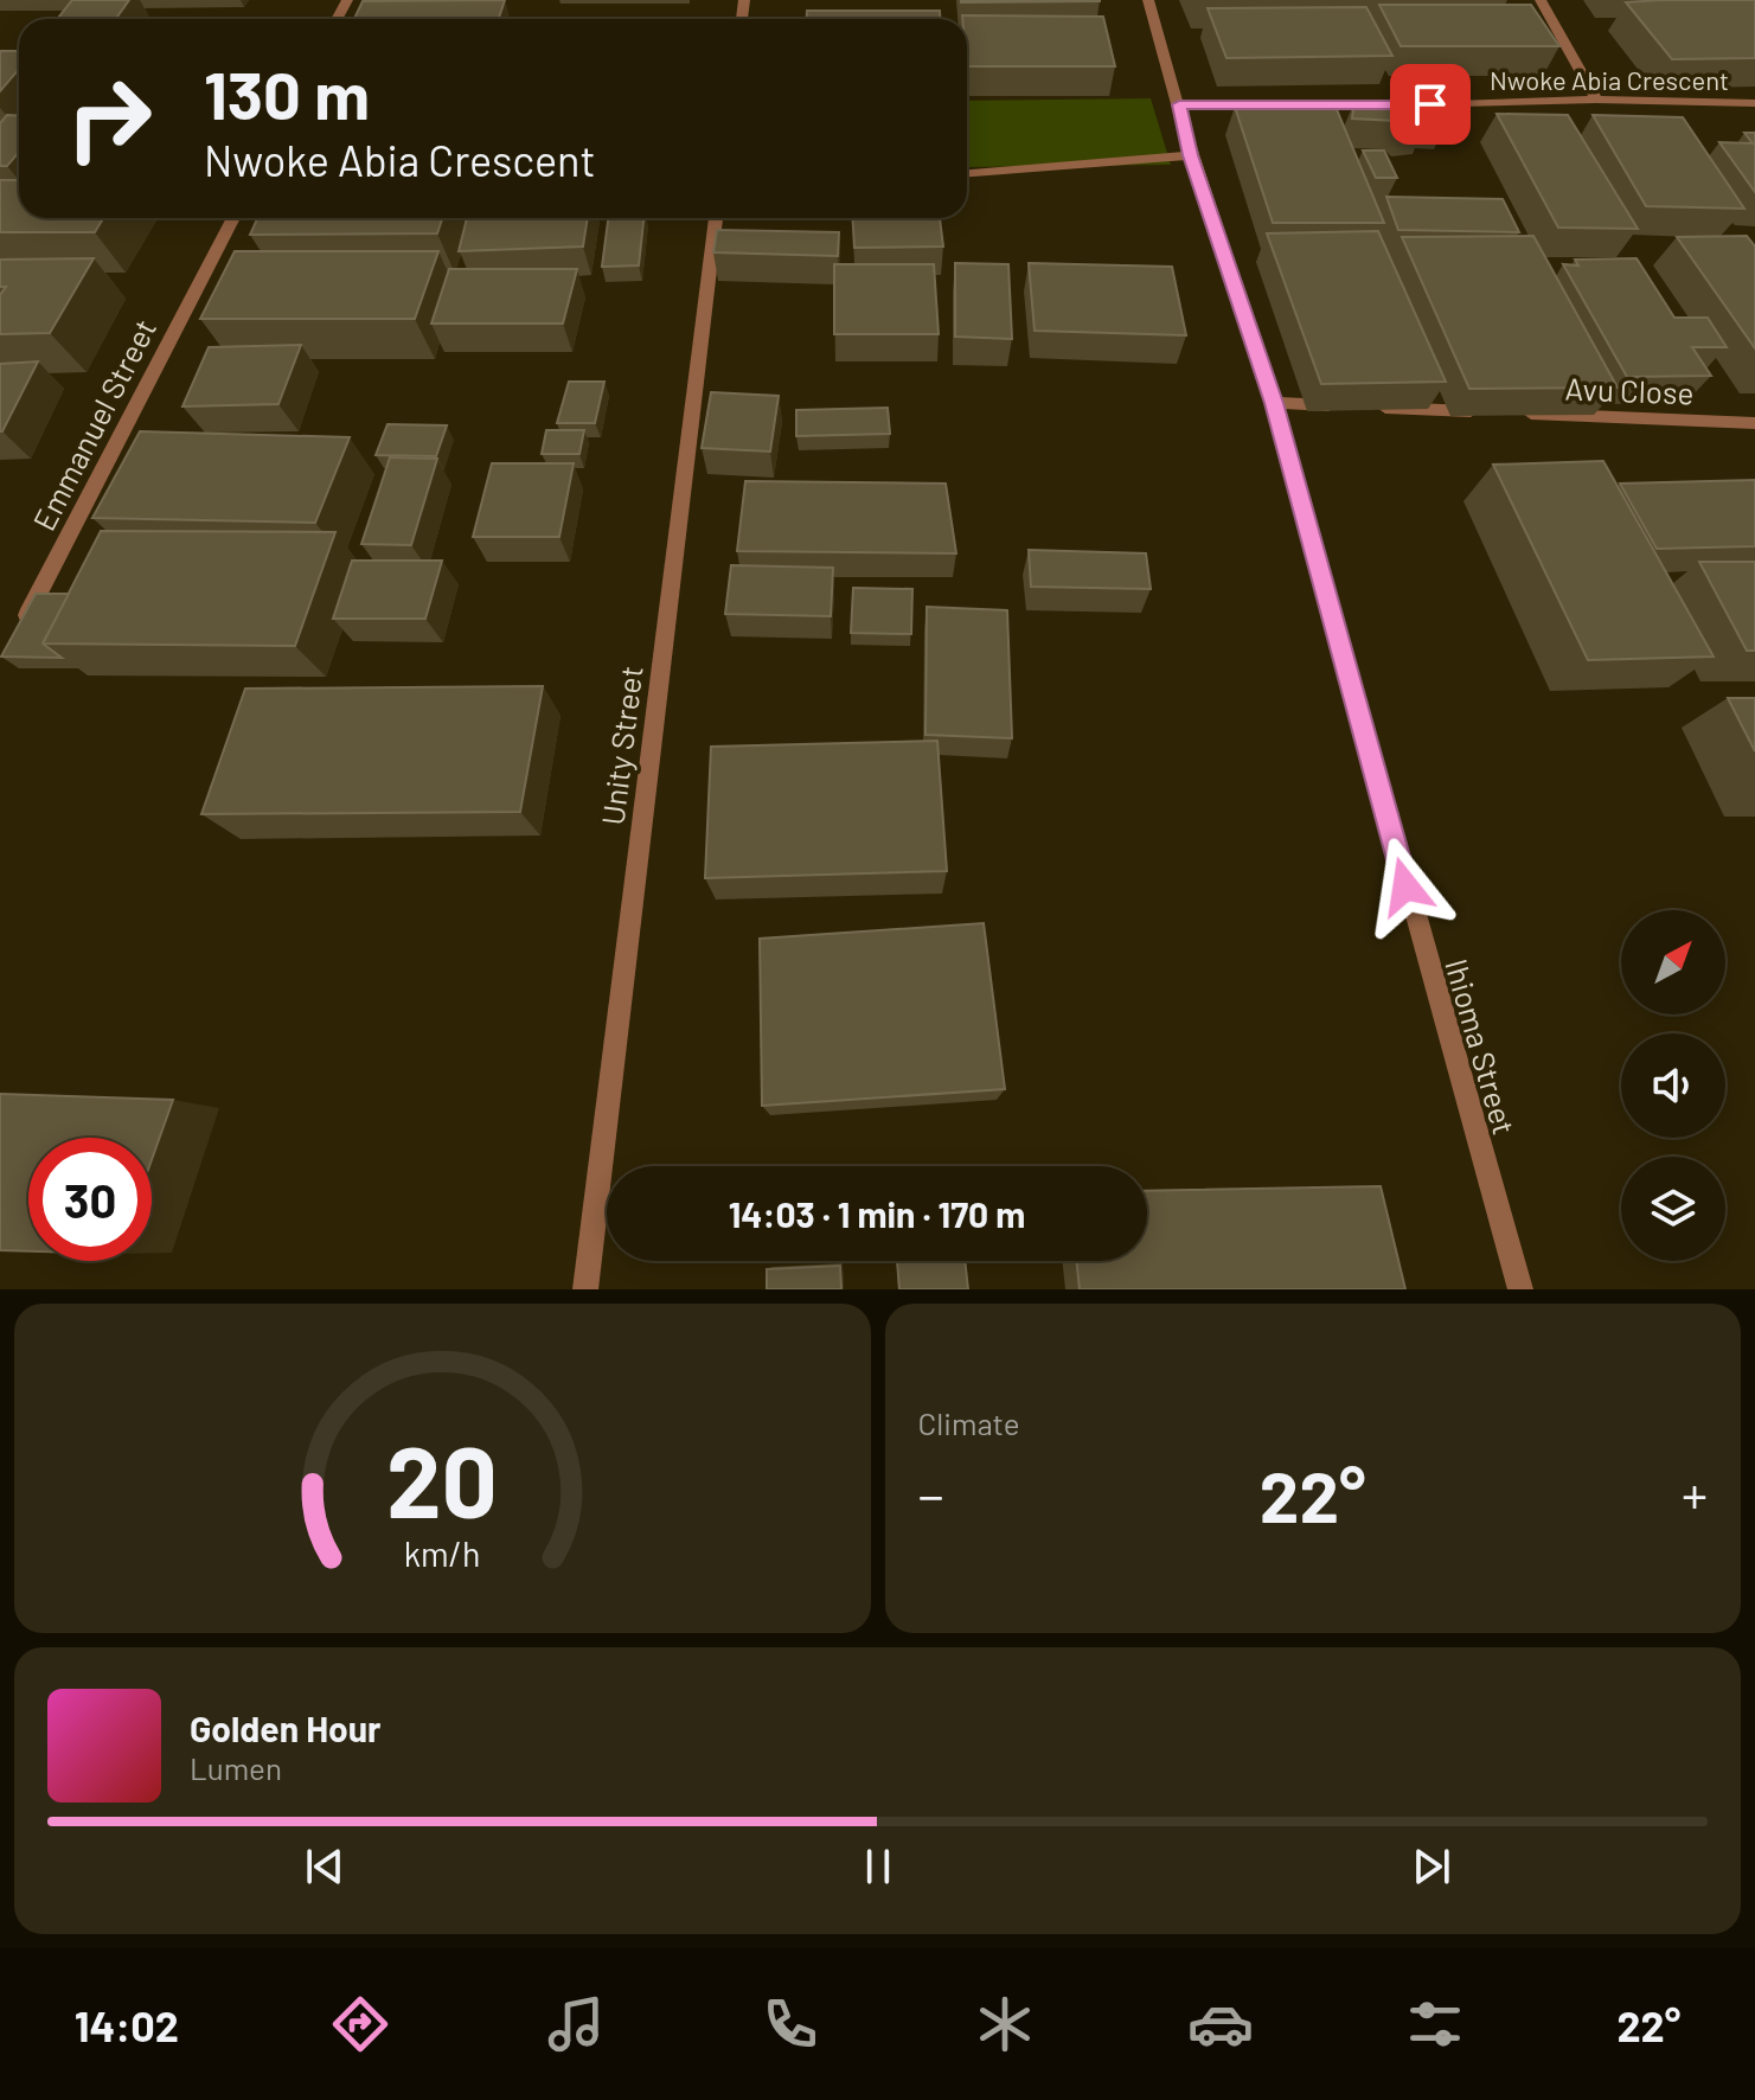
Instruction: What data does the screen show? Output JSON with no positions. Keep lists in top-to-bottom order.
{
  "streets": {
    "street": [
      "Nwoke Abia Crescent",
      "Avu Close",
      "Emmanuel Street",
      "Unity Street",
      "Ihioma Street"
    ]
  },
  "crossings": [
    ["Nwoke Abia Crescent", "Ihioma Street"]
  ],
  "north": "top right",
  "page": {
    "turn": ["130 m", "Nwoke Abia Crescent"],
    "limit": "30",
    "trip": "14:03 · 1 min · 170 m",
    "tile": "Climate",
    "heat": ["−", "22°", "+"],
    "song": ["Golden Hour", "Lumen"],
    "tabs": ["14:02", "22°"],
    "gauge": ["20", "km/h"]
  }
}
